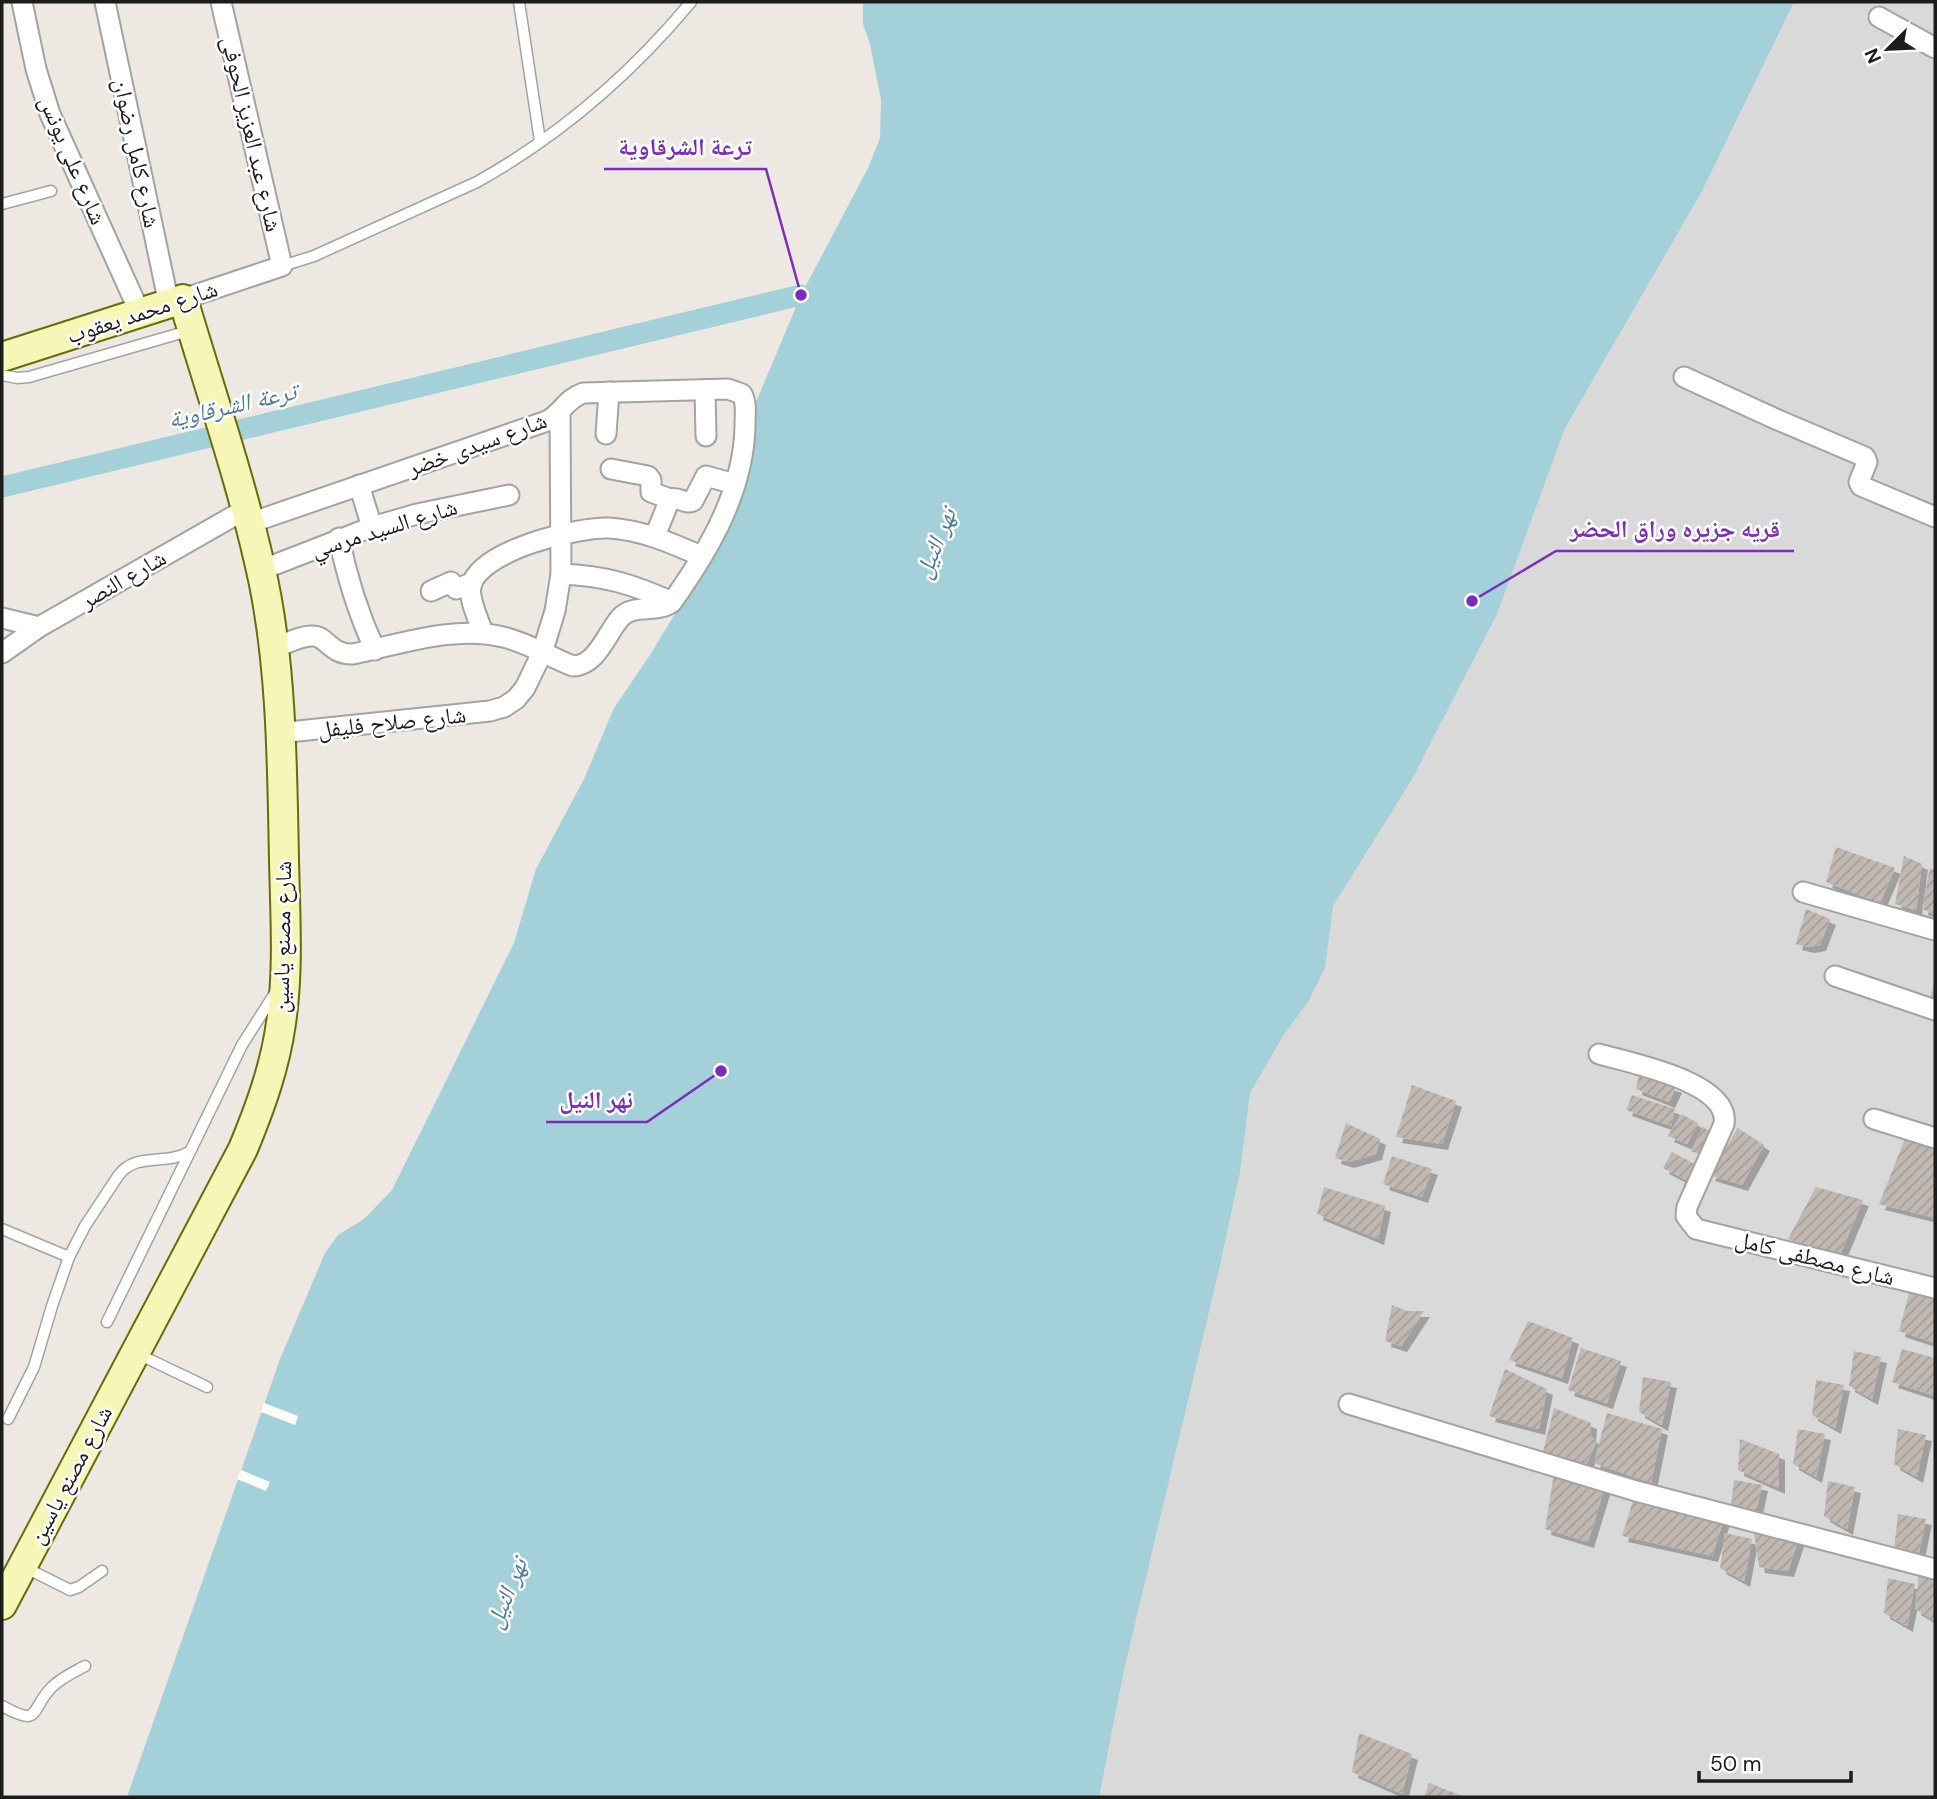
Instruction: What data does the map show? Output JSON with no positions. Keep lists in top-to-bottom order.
{
  "streets": {
    "main road": ["شارع محمد يعقوب", "شارع مصنع ياسين"],
    "street": [
      "شارع عبد العزيز الحوفى",
      "شارع كامل رضوان",
      "شارع على يونس",
      "شارع سيدى خضر",
      "شارع السيد مرسي",
      "شارع النصر",
      "شارع صلاح فليفل",
      "شارع مصطفى كامل"
    ]
  },
  "crossings": [
    ["شارع عبد العزيز الحوفى", "شارع محمد يعقوب"],
    ["شارع كامل رضوان", "شارع محمد يعقوب"],
    ["شارع كامل رضوان", "شارع مصنع ياسين"],
    ["شارع على يونس", "شارع محمد يعقوب"],
    ["شارع محمد يعقوب", "شارع مصنع ياسين"],
    ["شارع سيدى خضر", "شارع النصر"],
    ["شارع سيدى خضر", "شارع مصنع ياسين"],
    ["شارع السيد مرسي", "شارع مصنع ياسين"],
    ["شارع النصر", "شارع مصنع ياسين"],
    ["شارع صلاح فليفل", "شارع مصنع ياسين"]
  ],
  "water": ["ترعة الشرقاوية", "نهر النيل"],
  "places": ["ترعة الشرقاوية", "قريه جزيره وراق الحضر", "نهر النيل"],
  "scale_bar": "50 m",
  "north": "bottom left"
}
